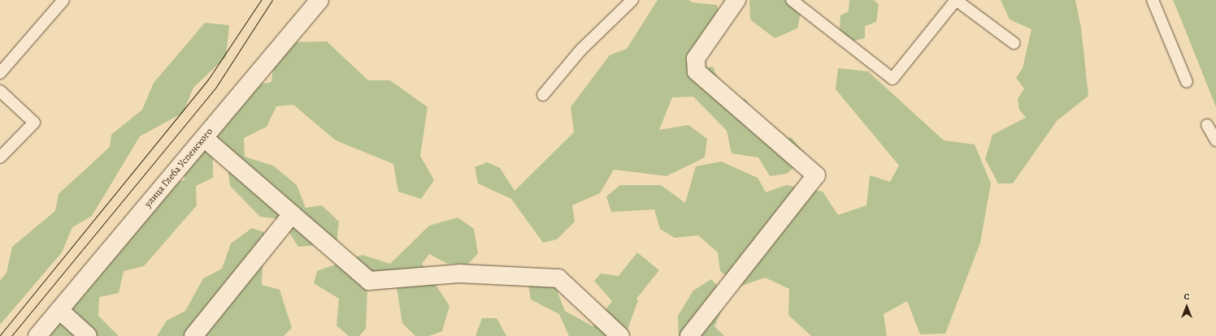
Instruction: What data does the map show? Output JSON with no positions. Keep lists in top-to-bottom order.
{
  "streets": {
    "street": ["улица Глеба Успенского"]
  },
  "north": "top"
}
